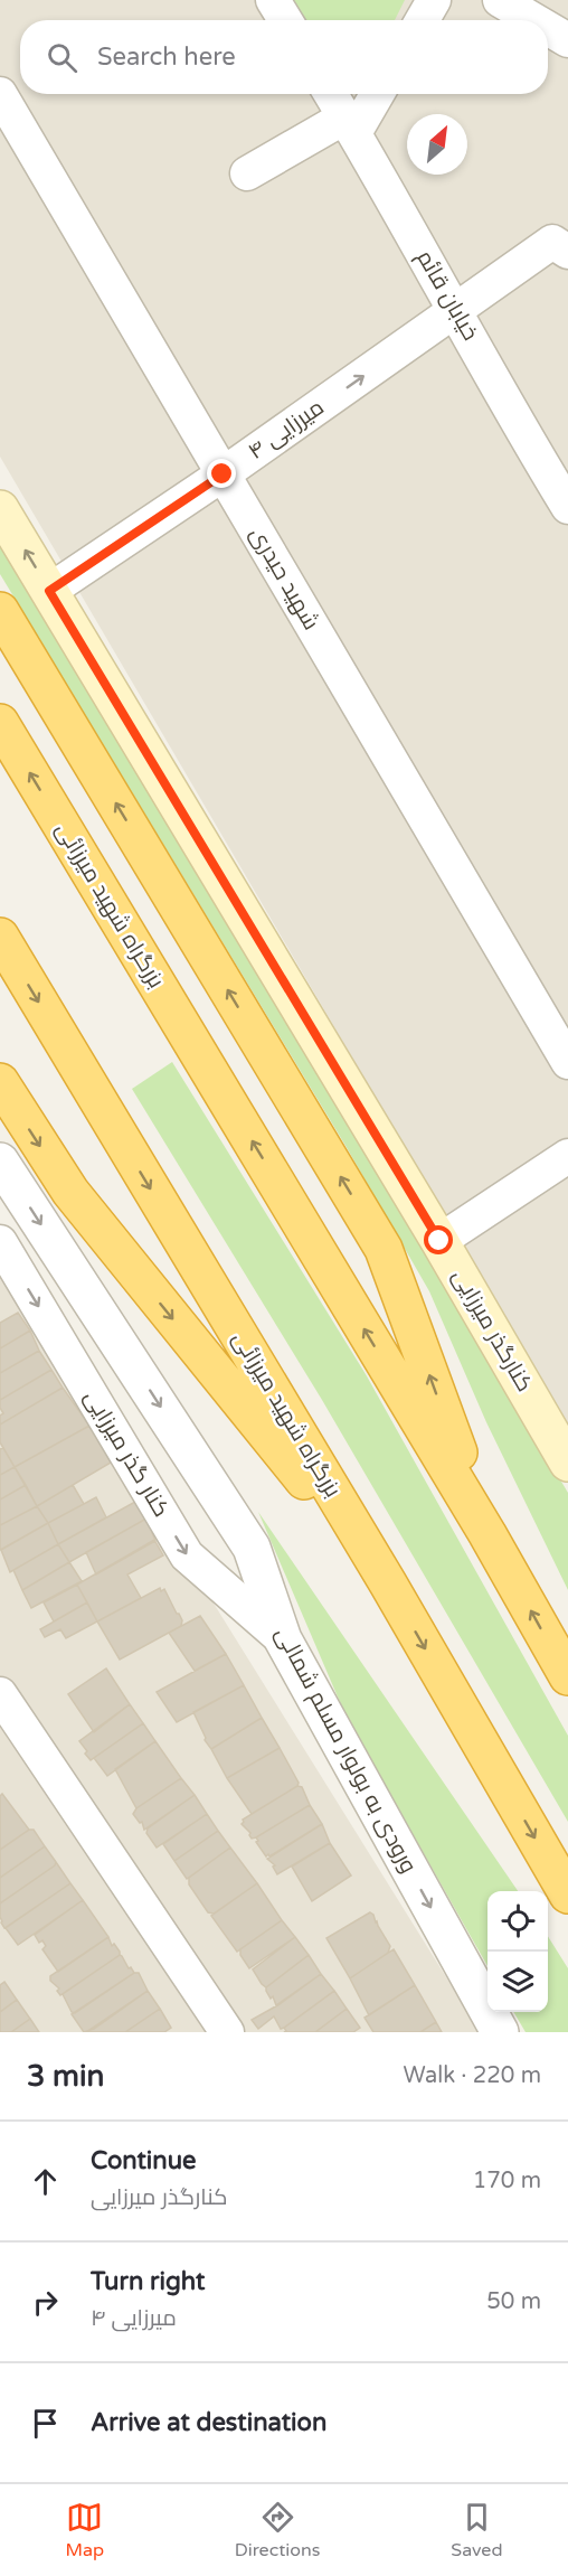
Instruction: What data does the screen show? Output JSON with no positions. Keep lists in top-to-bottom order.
{
  "streets": {
    "highway": ["بزرگراه شهید میرزائی"],
    "main road": ["کنارگذر میرزایی"],
    "street": [
      "خیابان قائم",
      "میرزایی ۴",
      "شهید حیدری",
      "کنار گذر میرزایی",
      "ورودی به بولوار مسلم شمالی"
    ]
  },
  "crossings": [
    ["خیابان قائم", "میرزایی ۴"],
    ["میرزایی ۴", "شهید حیدری"],
    ["میرزایی ۴", "کنارگذر میرزایی"],
    ["کنار گذر میرزایی", "ورودی به بولوار مسلم شمالی"]
  ],
  "north": "top right",
  "page": {
    "search": "Search here",
    "heading": ["3 min", "Walk · 220 m"],
    "list": [
      ["Continue", "کنارگذر میرزایی", "170 m"],
      ["Turn right", "میرزایی ۴", "50 m"],
      "Arrive at destination"
    ],
    "nav": ["Map", "Directions", "Saved"]
  }
}
